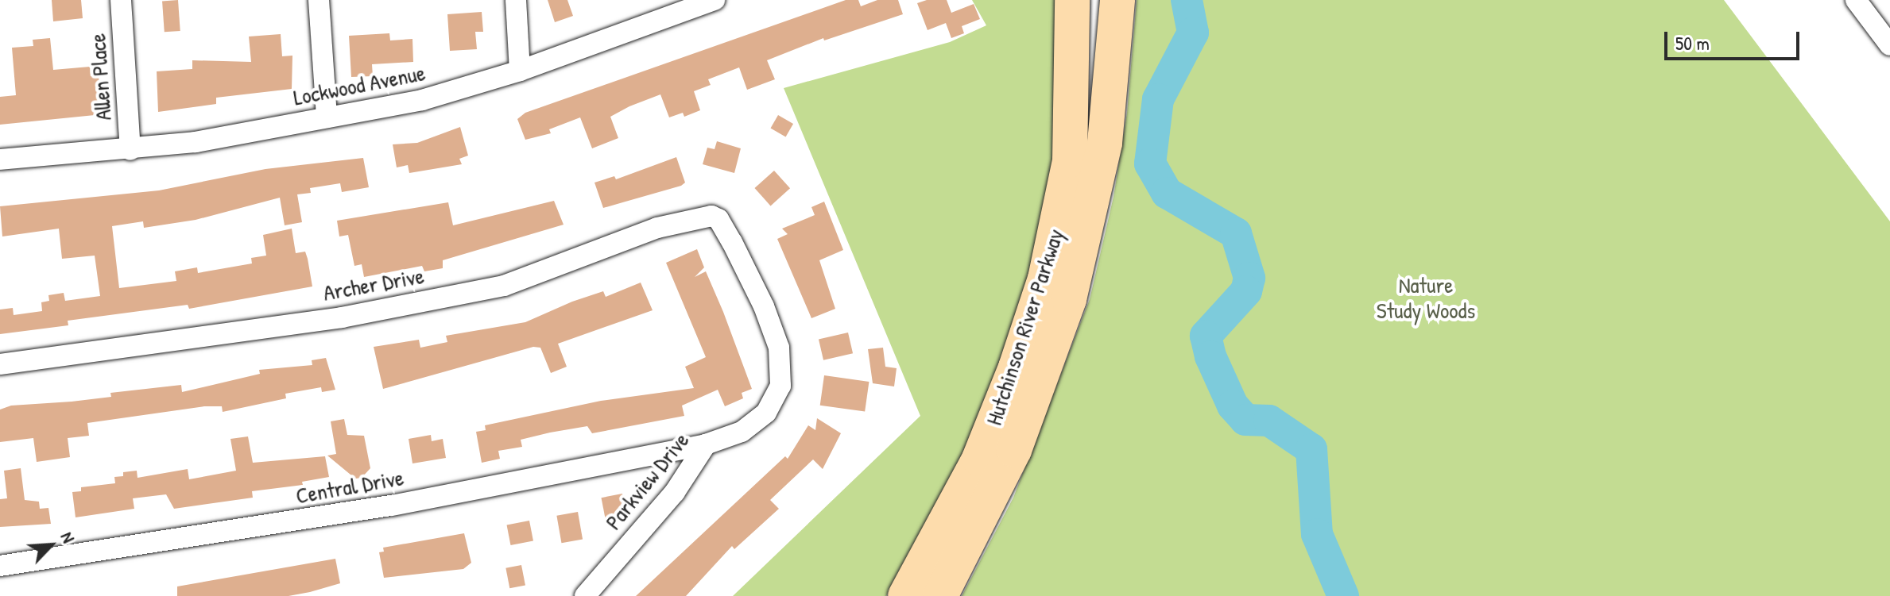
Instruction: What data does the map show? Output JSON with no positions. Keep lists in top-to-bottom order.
{
  "streets": {
    "highway": ["Hutchinson River Parkway"],
    "street": [
      "Allen Place",
      "Lockwood Avenue",
      "Archer Drive",
      "Parkview Drive",
      "Central Drive"
    ]
  },
  "crossings": [
    ["Allen Place", "Lockwood Avenue"],
    ["Archer Drive", "Parkview Drive"],
    ["Parkview Drive", "Central Drive"]
  ],
  "parks": ["Nature Study Woods"],
  "scale_bar": "50 m",
  "north": "top right"
}
